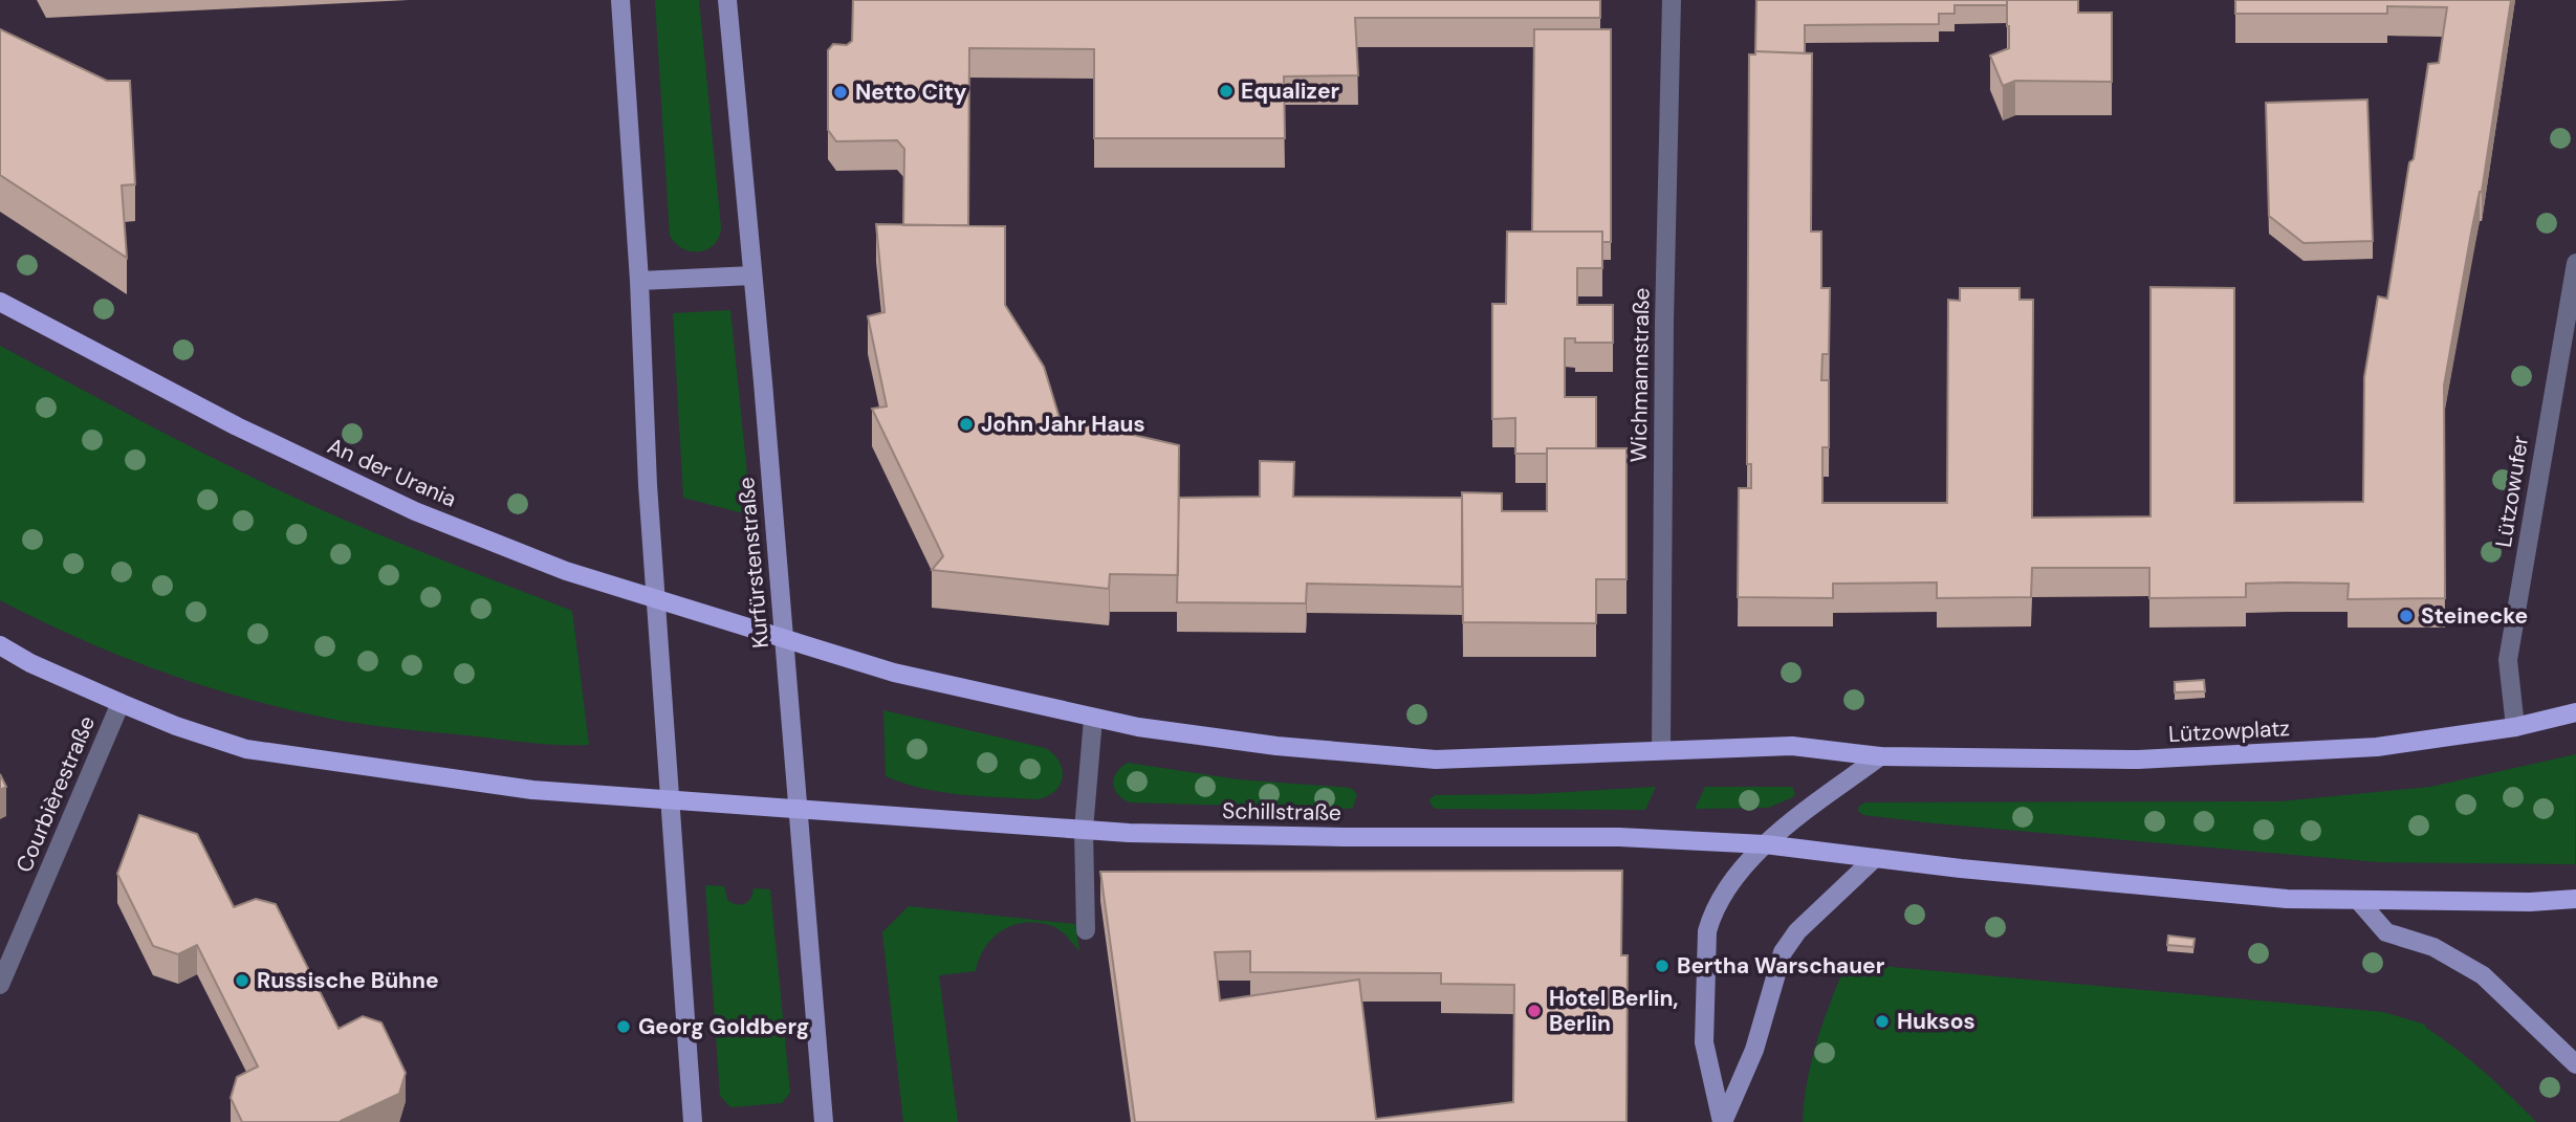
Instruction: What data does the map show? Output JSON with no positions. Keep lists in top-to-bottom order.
{
  "streets": {
    "main road": [
      "An der Urania",
      "Kurfürstenstraße",
      "Lützowplatz",
      "Schillstraße"
    ],
    "street": ["Wichmannstraße", "Lützowufer", "Courbièrestraße"]
  },
  "crossings": [
    ["Wichmannstraße", "Lützowplatz"],
    ["An der Urania", "Kurfürstenstraße"],
    ["Lützowufer", "Lützowplatz"],
    ["Kurfürstenstraße", "Schillstraße"]
  ],
  "places": [
    "Equalizer",
    "Netto City",
    "John Jahr Haus",
    "Steinecke",
    "Bertha Warschauer",
    "Russische Bühne",
    "Hotel Berlin, Berlin",
    "Huksos",
    "Georg Goldberg"
  ]
}
